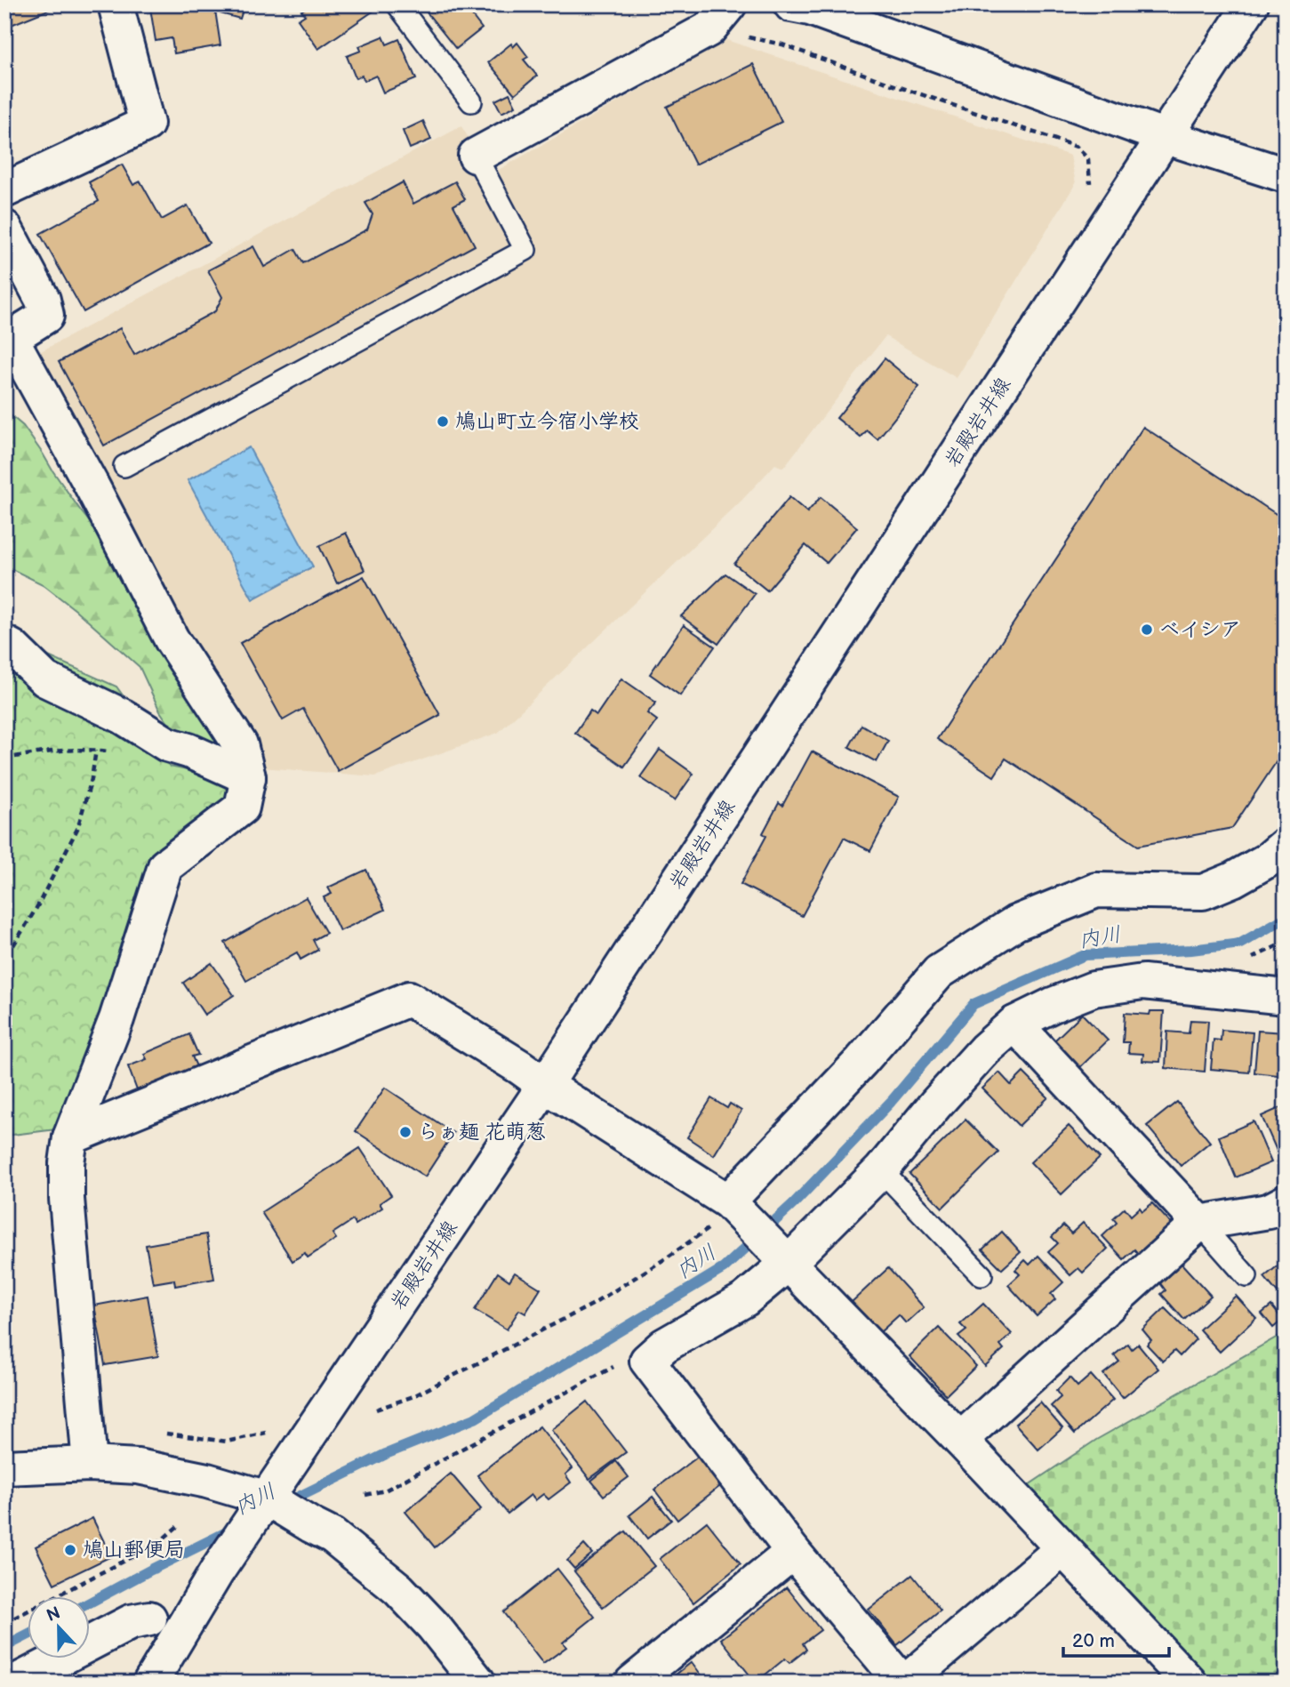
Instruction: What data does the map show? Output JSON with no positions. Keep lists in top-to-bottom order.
{
  "streets": {
    "street": ["岩殿岩井線"]
  },
  "water": ["内川"],
  "places": [
    "鳩山町立今宿小学校",
    "ベイシア",
    "らぁ麺 花萌葱",
    "鳩山郵便局"
  ],
  "scale_bar": "20 m",
  "north": "top"
}
